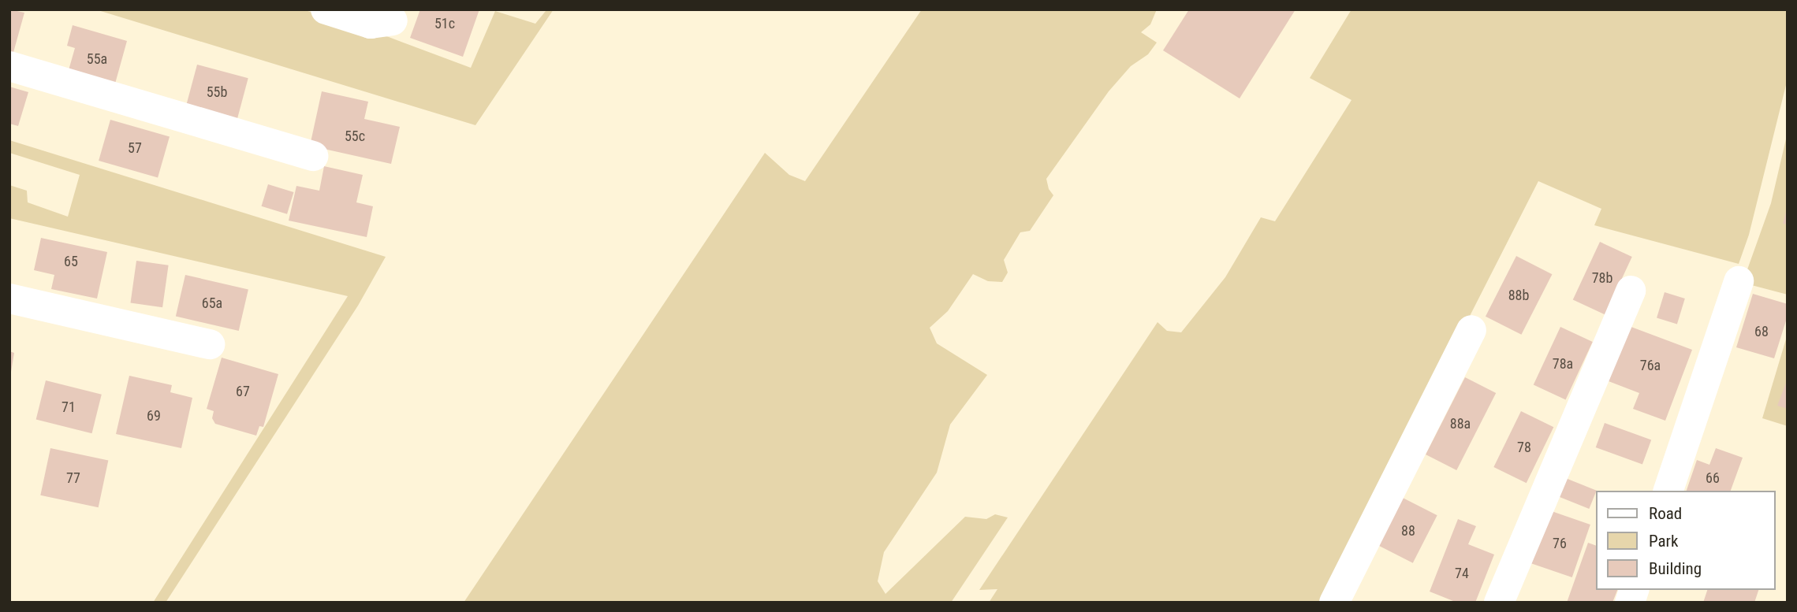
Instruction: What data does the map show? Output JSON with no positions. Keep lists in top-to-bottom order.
{
  "house_numbers": [
    "51c",
    "55a",
    "55b",
    "55c",
    "57",
    "65",
    "78b",
    "88b",
    "65a",
    "68",
    "78a",
    "76a",
    "67",
    "71",
    "69",
    "88a",
    "78",
    "77",
    "66",
    "88",
    "76",
    "74"
  ],
  "legend": ["Road", "Park", "Building"]
}
